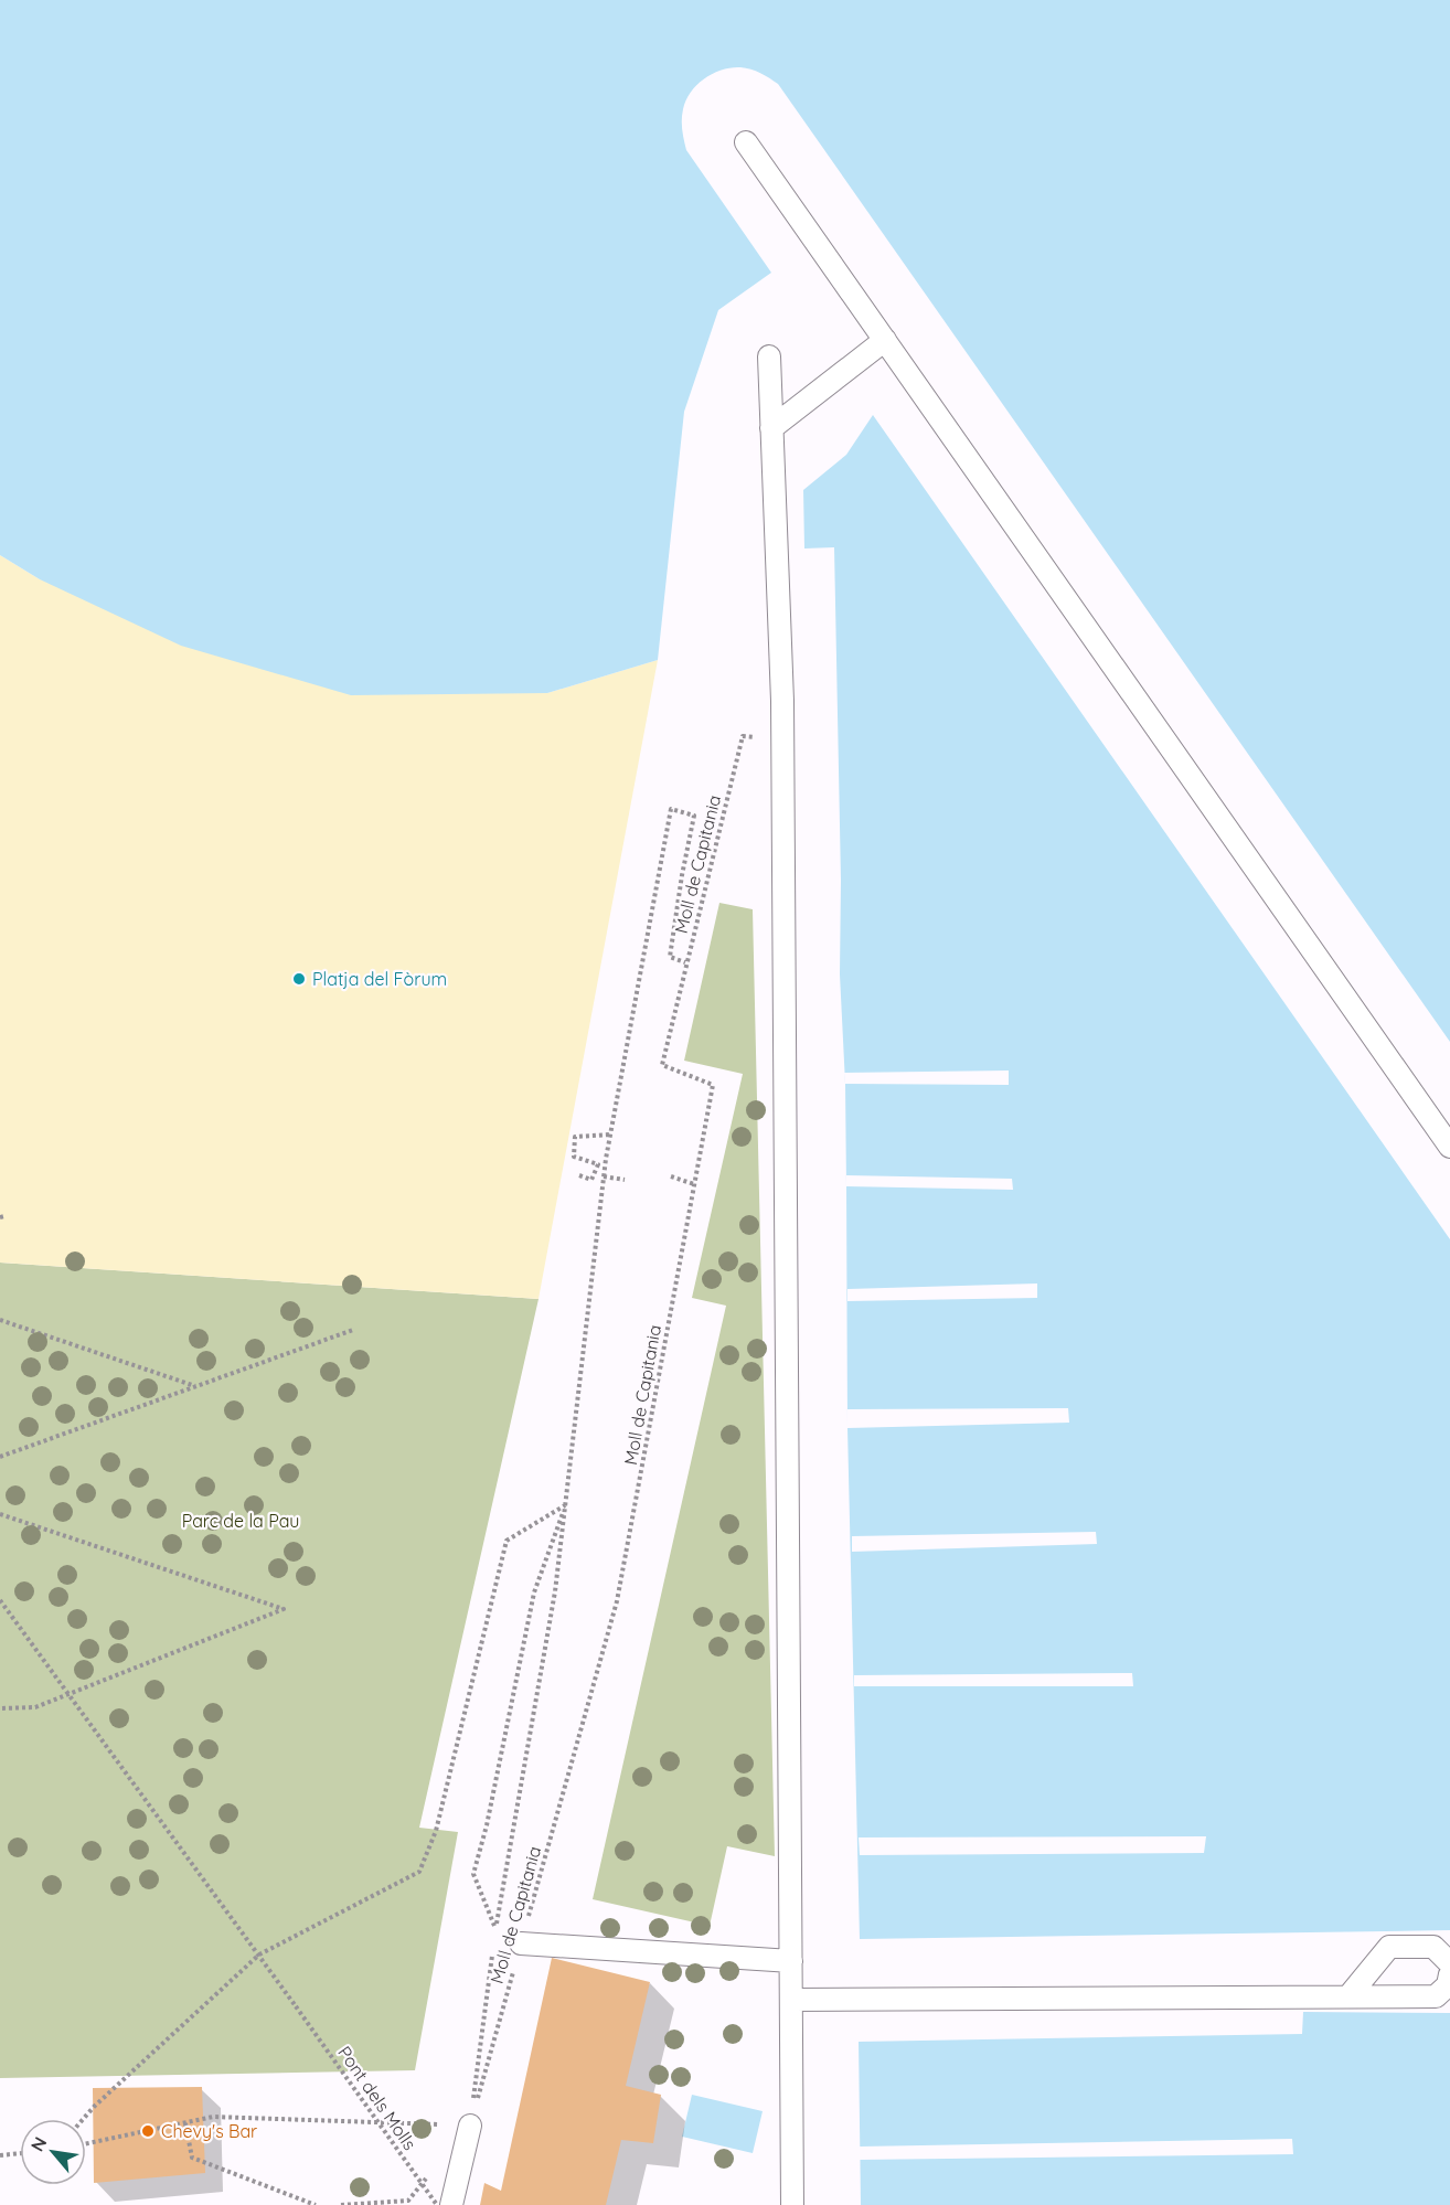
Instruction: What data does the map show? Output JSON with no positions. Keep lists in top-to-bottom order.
{
  "streets": {
    "path": ["Moll de Capitania", "Pont dels Molls"]
  },
  "parks": ["Parc de la Pau"],
  "places": ["Platja del Fòrum", "Chevy's Bar"],
  "north": "top left"
}
